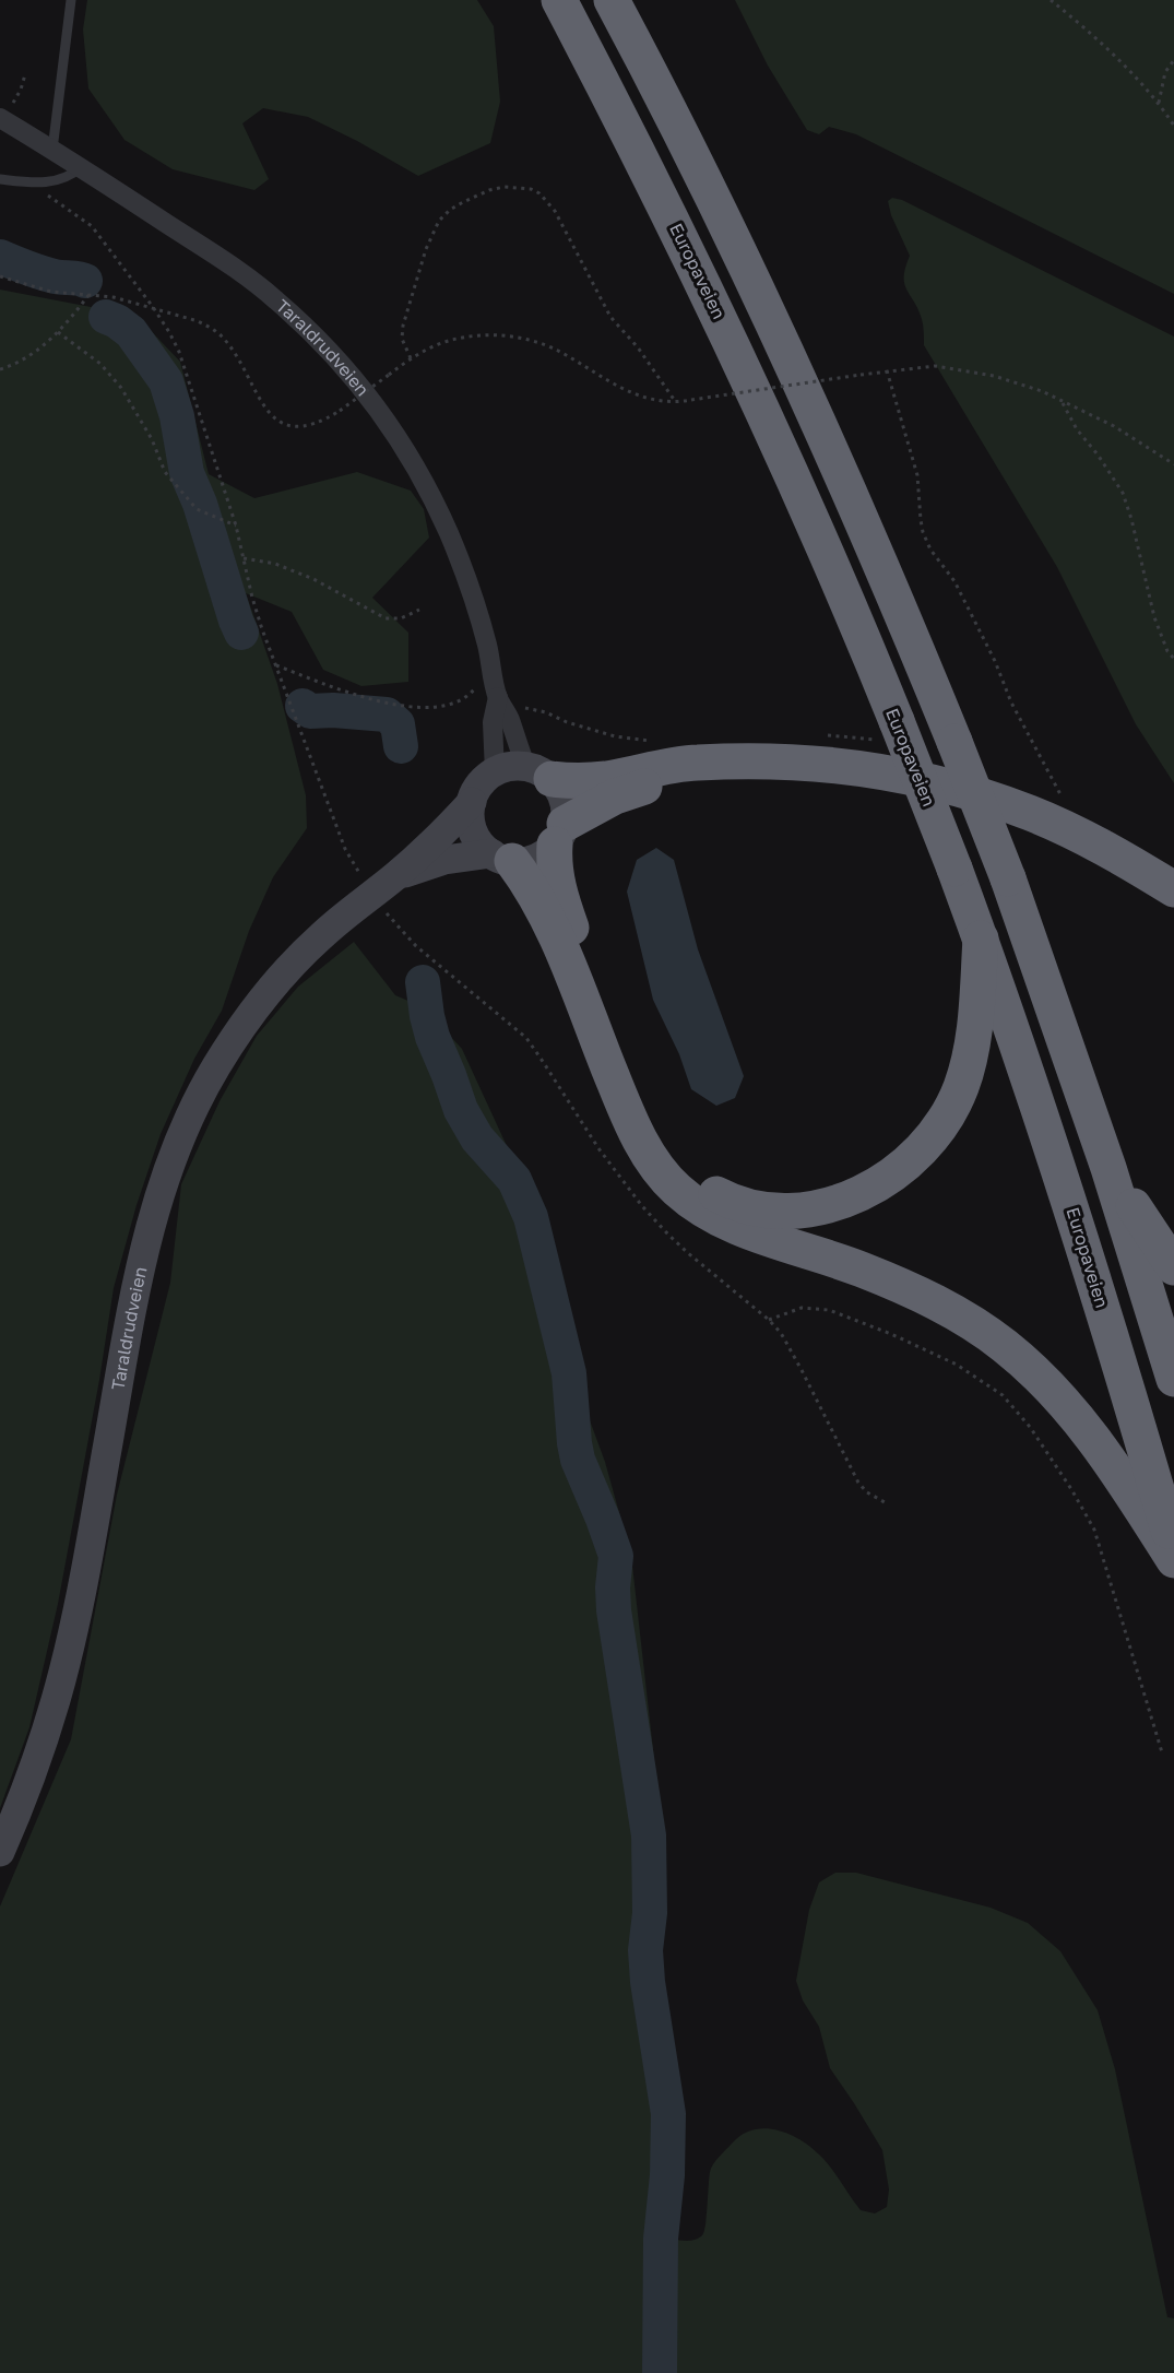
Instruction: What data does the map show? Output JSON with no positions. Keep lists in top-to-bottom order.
{
  "streets": {
    "highway": ["Europaveien"],
    "main road": ["Taraldrudveien"]
  }
}
